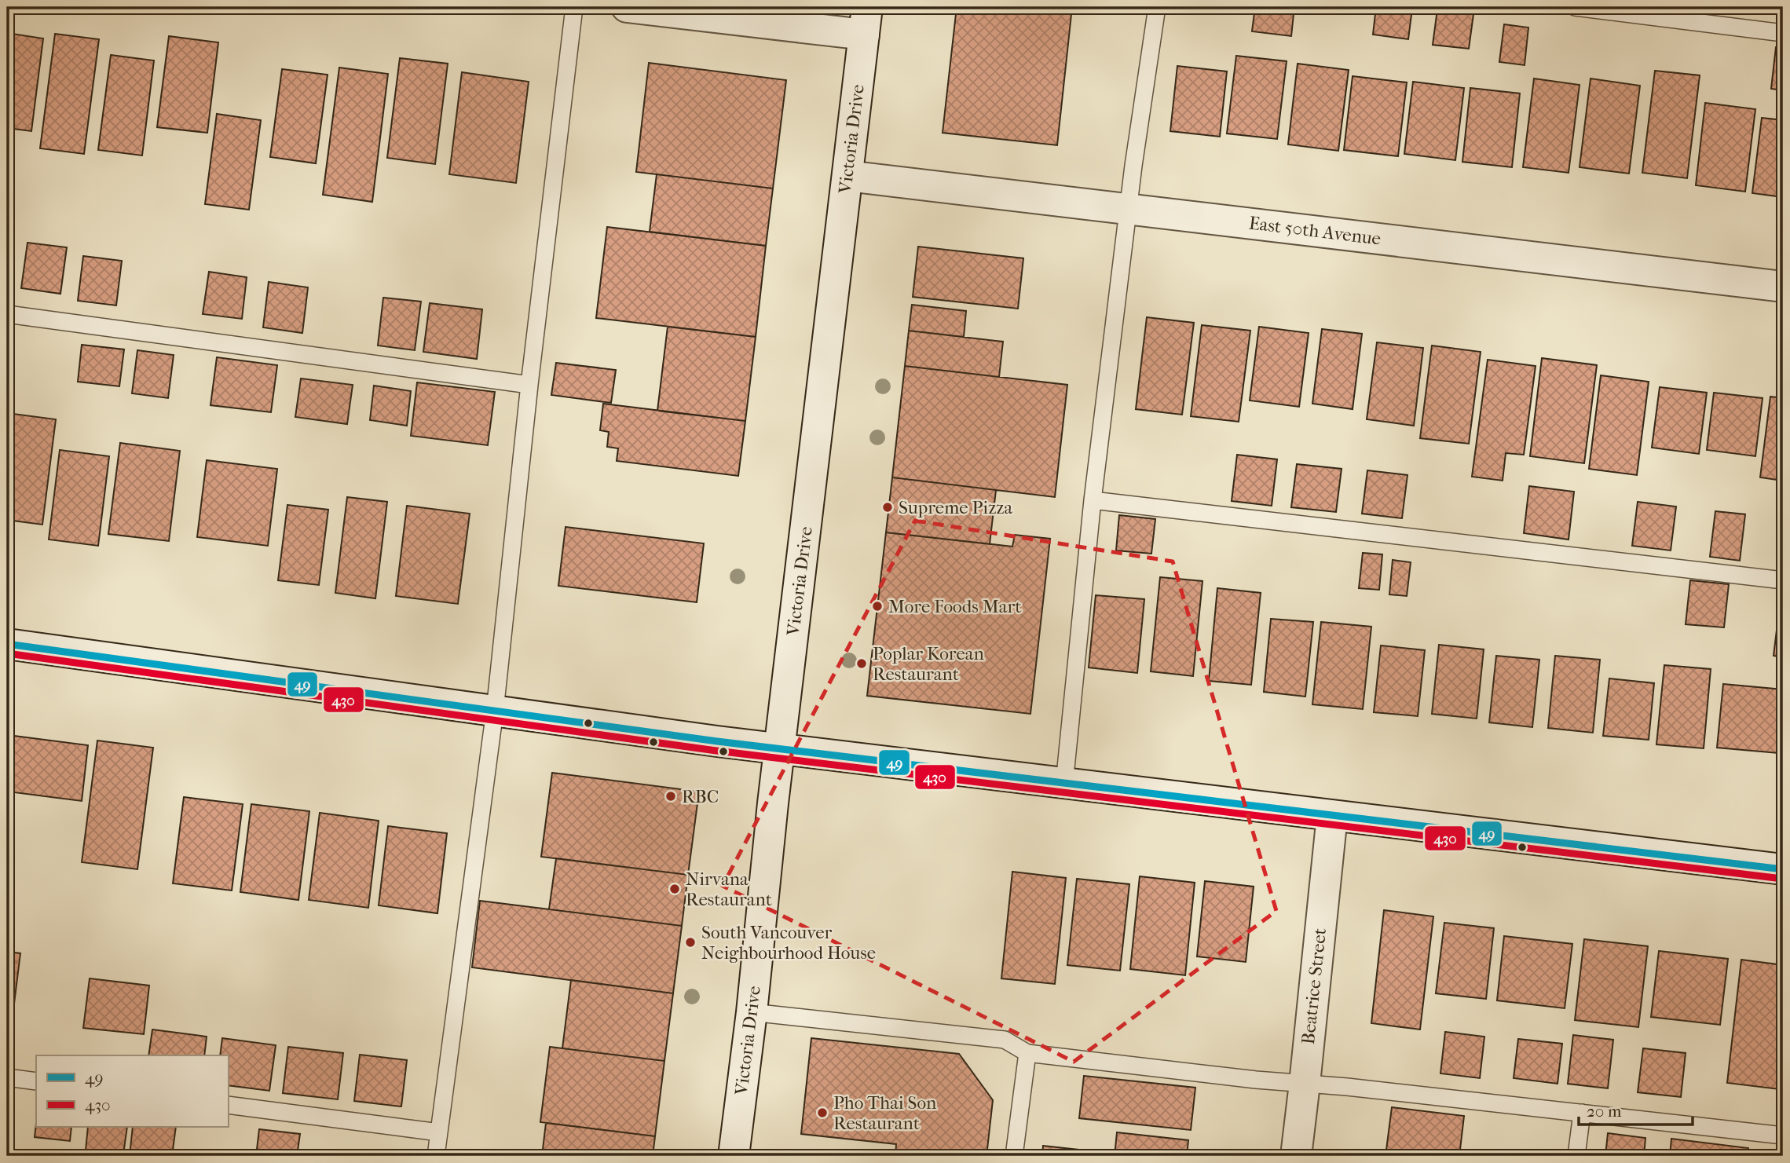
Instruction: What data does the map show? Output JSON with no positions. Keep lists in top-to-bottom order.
{
  "streets": {
    "street": ["Victoria Drive", "East 50th Avenue", "Beatrice Street"]
  },
  "crossings": [
    ["Victoria Drive", "East 50th Avenue"]
  ],
  "places": [
    "Supreme Pizza",
    "More Foods Mart",
    "Poplar Korean Restaurant",
    "RBC",
    "Nirvana Restaurant",
    "South Vancouver Neighbourhood House",
    "Pho Thai Son Restaurant"
  ],
  "lines": ["transit line 49", "transit line 430"],
  "legend": ["49", "430"],
  "scale_bar": "20 m"
}
